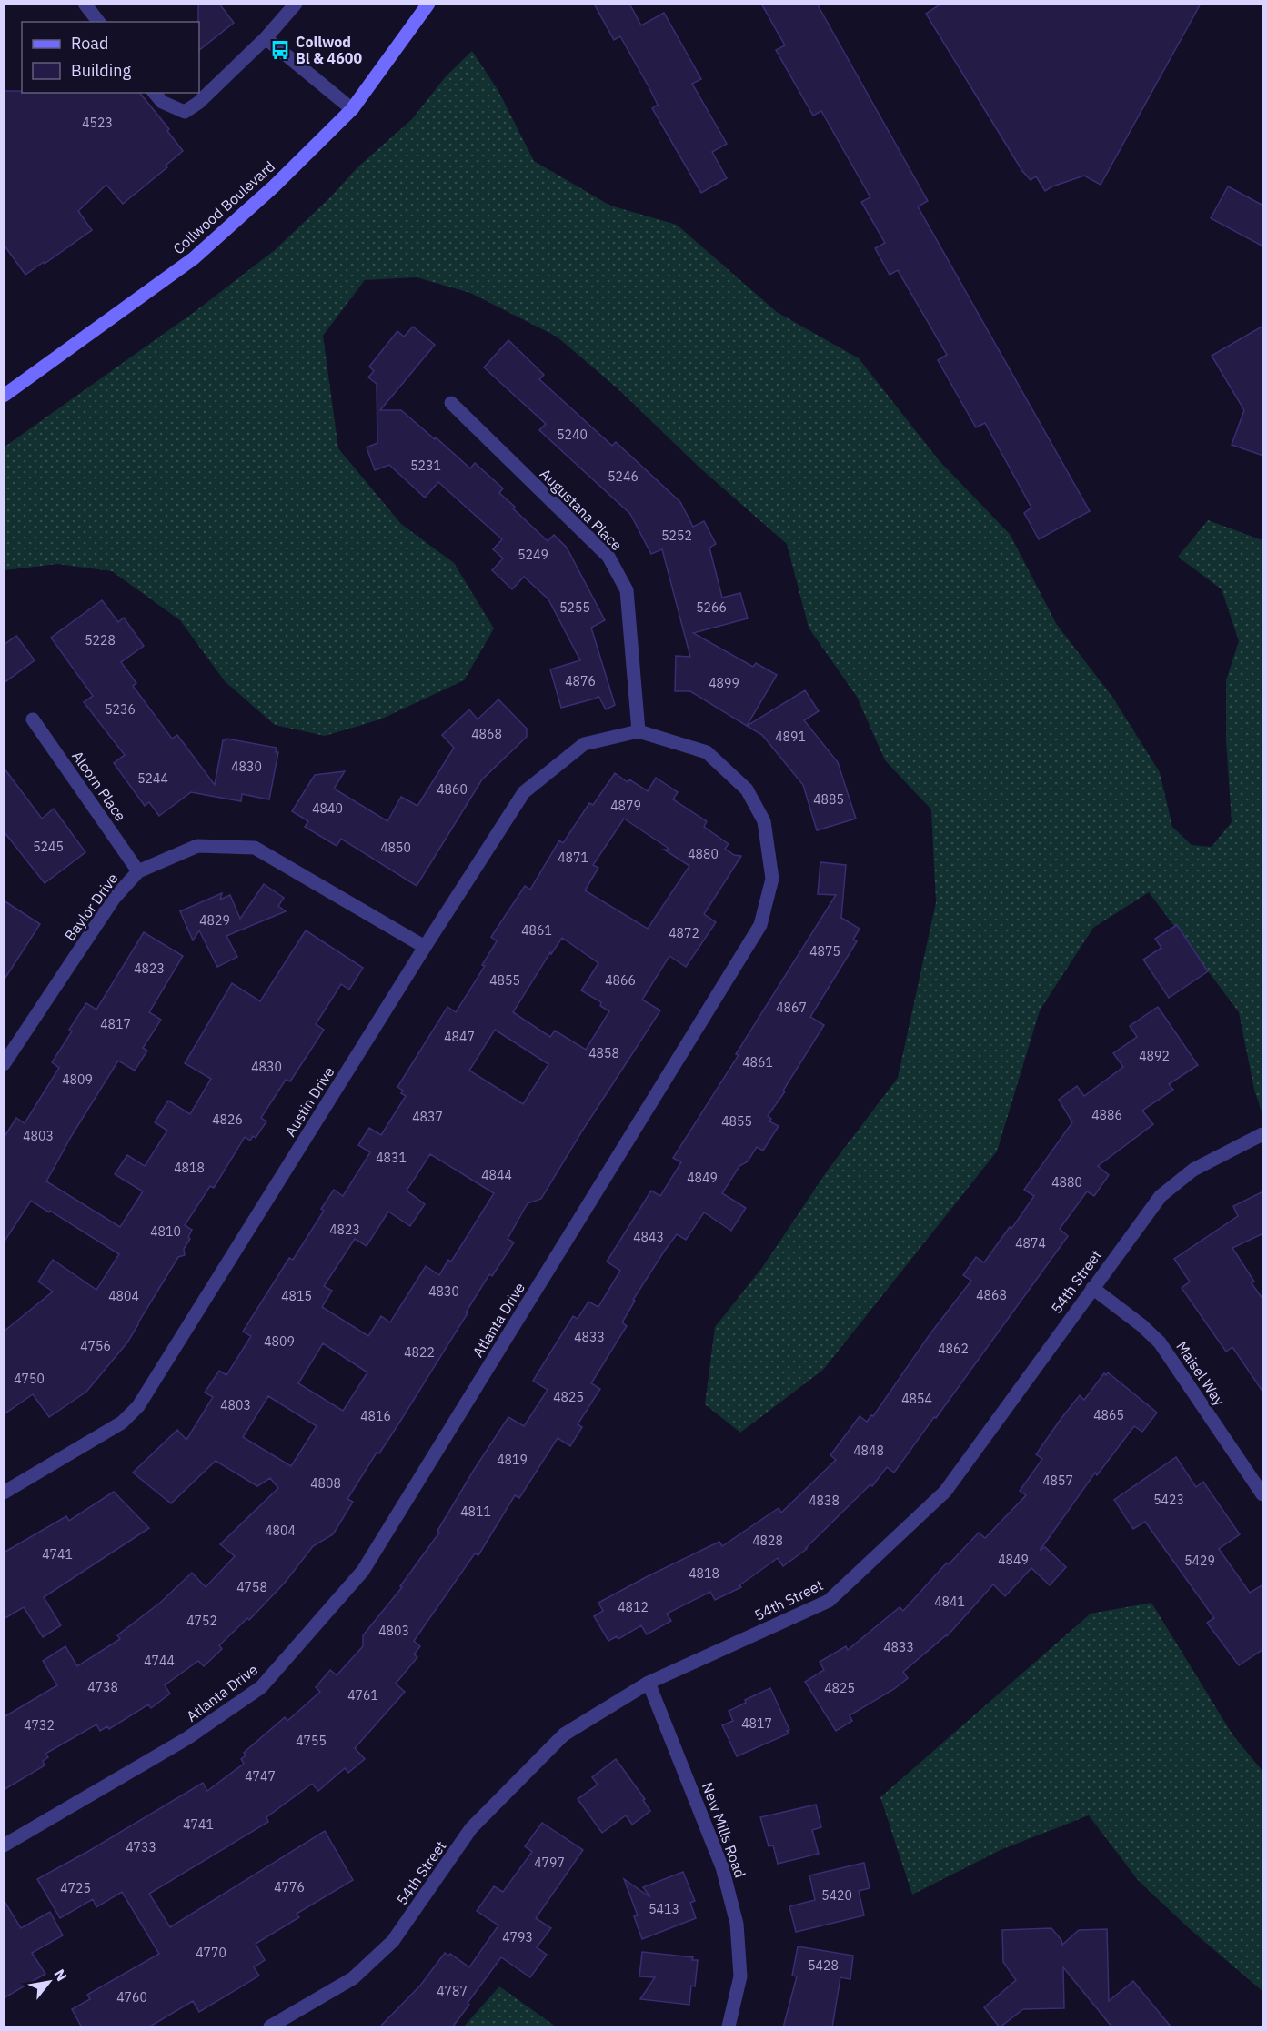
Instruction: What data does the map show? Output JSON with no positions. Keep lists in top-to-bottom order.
{
  "streets": {
    "main road": ["Collwood Boulevard"],
    "street": [
      "Augustana Place",
      "Alcorn Place",
      "Baylor Drive",
      "Austin Drive",
      "54th Street",
      "Atlanta Drive",
      "Maisel Way",
      "New Mills Road"
    ]
  },
  "crossings": [
    ["Augustana Place", "Austin Drive"],
    ["Augustana Place", "Atlanta Drive"],
    ["Alcorn Place", "Baylor Drive"],
    ["Baylor Drive", "Austin Drive"],
    ["Austin Drive", "Atlanta Drive"],
    ["54th Street", "Maisel Way"],
    ["54th Street", "New Mills Road"]
  ],
  "places": {
    "bus stop": ["Collwod Bl & 4600"]
  },
  "house_numbers": [
    "4523",
    "5240",
    "5231",
    "5246",
    "5252",
    "5249",
    "5255",
    "5266",
    "5228",
    "4876",
    "4899",
    "5236",
    "4868",
    "4891",
    "4830",
    "5244",
    "4860",
    "4885",
    "4879",
    "4840",
    "5245",
    "4850",
    "4880",
    "4871",
    "4829",
    "4861",
    "4872",
    "4875",
    "4823",
    "4855",
    "4866",
    "4867",
    "4817",
    "4847",
    "4858",
    "4892",
    "4861",
    "4830",
    "4809",
    "4886",
    "4837",
    "4826",
    "4855",
    "4803",
    "4831",
    "4818",
    "4844",
    "4849",
    "4880",
    "4823",
    "4810",
    "4843",
    "4874",
    "4830",
    "4868",
    "4804",
    "4815",
    "4833",
    "4809",
    "4756",
    "4862",
    "4822",
    "4750",
    "4825",
    "4854",
    "4803",
    "4865",
    "4816",
    "4848",
    "4819",
    "4857",
    "4808",
    "5423",
    "4838",
    "4811",
    "4804",
    "4828",
    "4741",
    "4849",
    "5429",
    "4818",
    "4758",
    "4841",
    "4812",
    "4752",
    "4803",
    "4833",
    "4744",
    "4738",
    "4825",
    "4761",
    "4817",
    "4732",
    "4755",
    "4747",
    "4741",
    "4733",
    "4797",
    "4776",
    "4725",
    "5420",
    "5413",
    "4793",
    "4770",
    "5428",
    "4787",
    "4760"
  ],
  "legend": ["Road", "Building"],
  "north": "top right"
}
